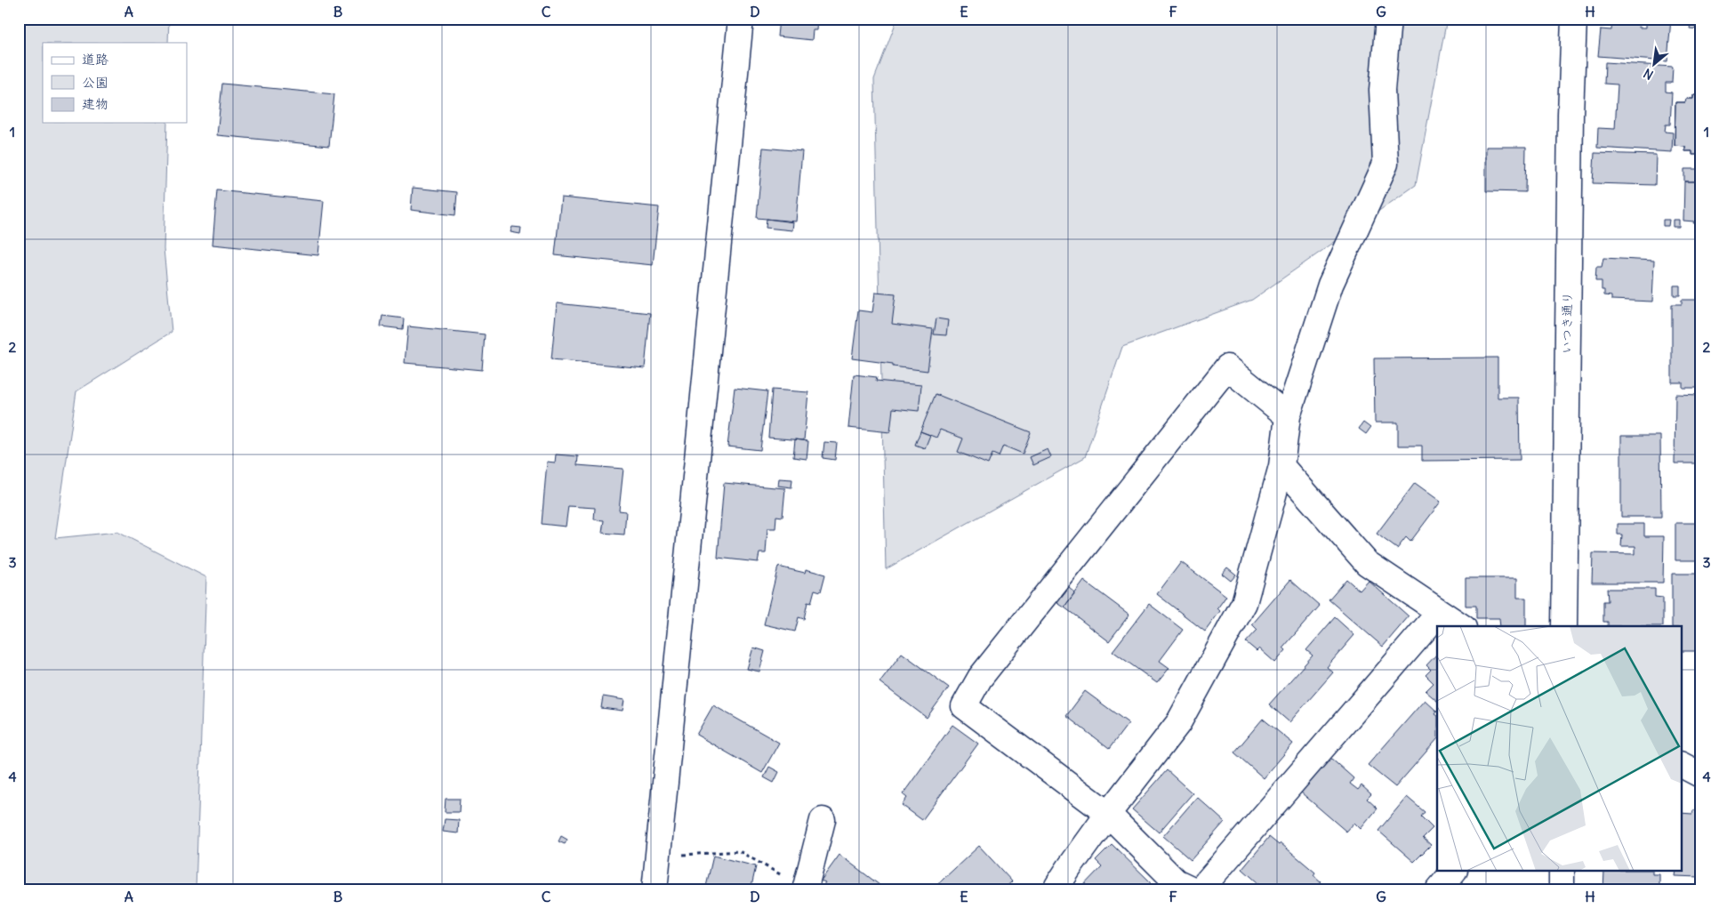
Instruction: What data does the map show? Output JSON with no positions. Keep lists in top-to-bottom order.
{
  "streets": {
    "street": ["いつき通り"]
  },
  "legend": ["道路", "公園", "建物"],
  "north": "bottom left",
  "grid": {
    "columns": [
      "A",
      "B",
      "C",
      "D",
      "E",
      "F",
      "G",
      "H"
    ],
    "rows": [
      "1",
      "2",
      "3",
      "4"
    ]
  }
}
